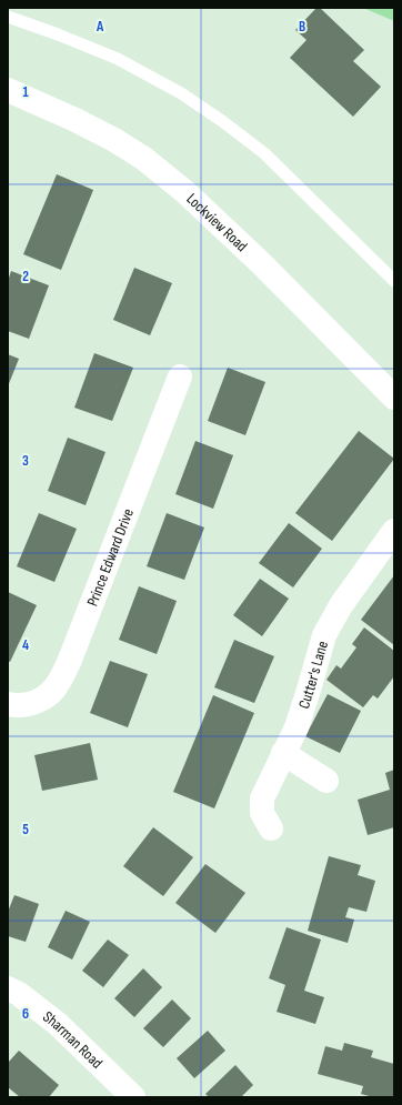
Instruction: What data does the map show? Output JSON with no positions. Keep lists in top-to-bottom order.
{
  "streets": {
    "street": [
      "Lockview Road",
      "Prince Edward Drive",
      "Cutter's Lane",
      "Sharman Road"
    ]
  },
  "grid": {
    "columns": ["A", "B"],
    "rows": [
      "1",
      "2",
      "3",
      "4",
      "5",
      "6"
    ]
  }
}
